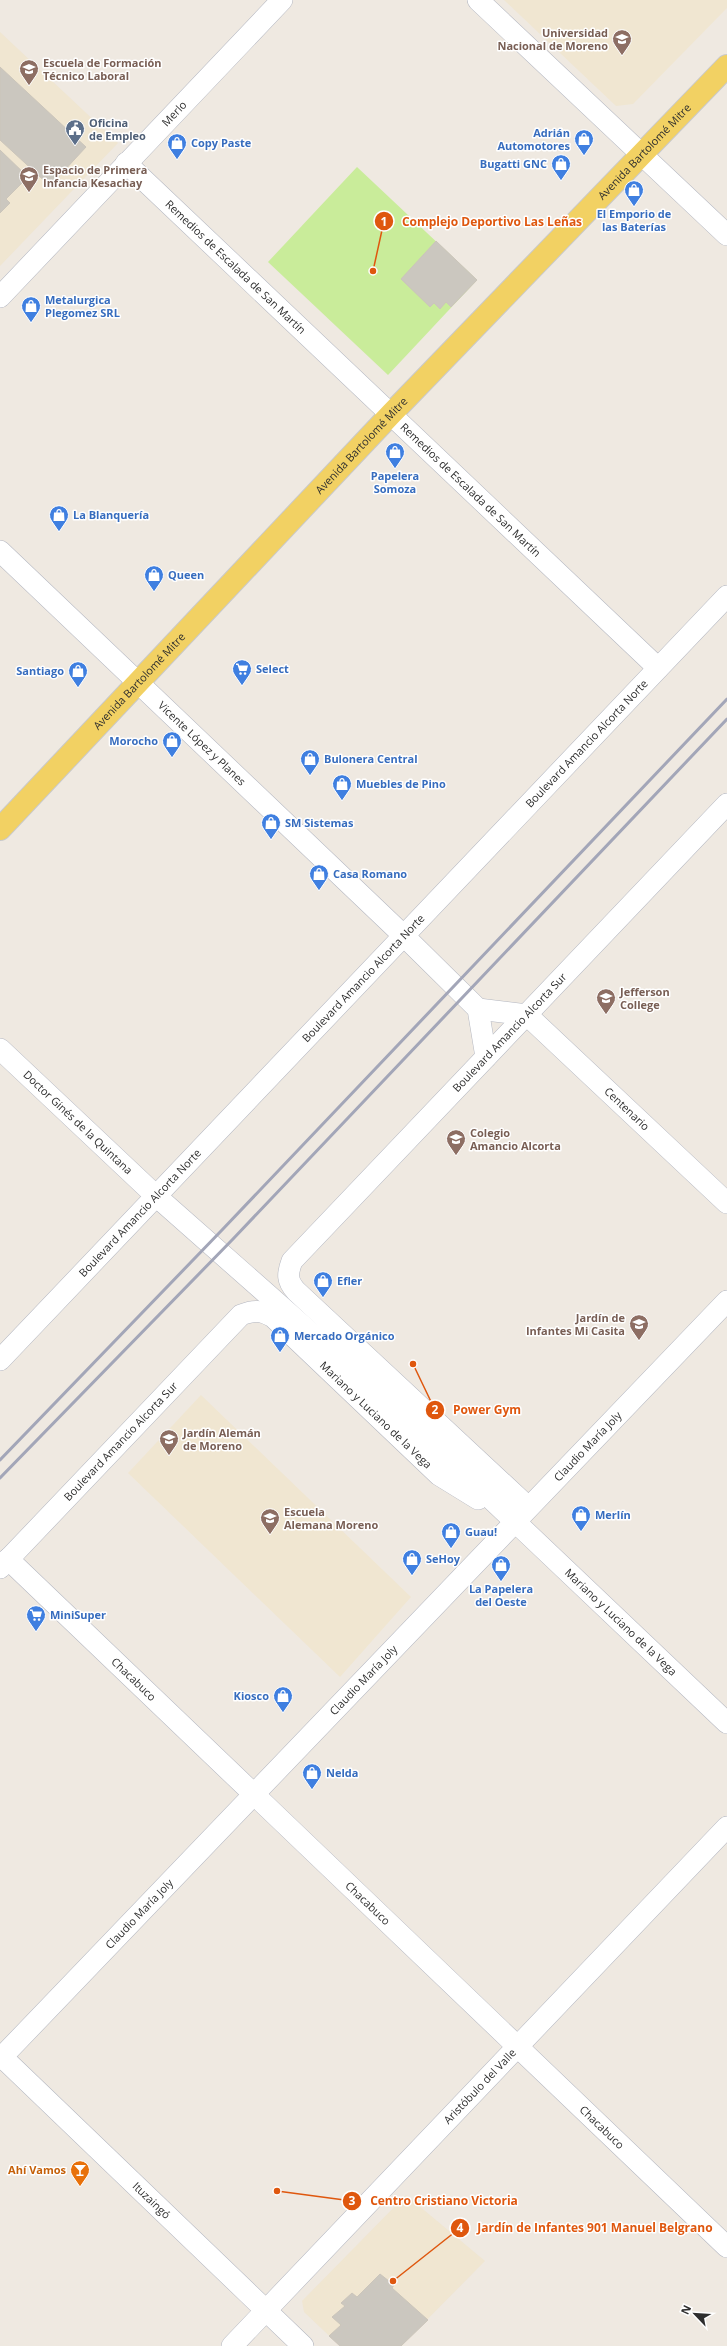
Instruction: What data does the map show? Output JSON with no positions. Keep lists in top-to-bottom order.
{
  "streets": {
    "main road": ["Avenida Bartolomé Mitre"],
    "street": [
      "Merlo",
      "Remedios de Escalada de San Martín",
      "Vicente López y Planes",
      "Boulevard Amancio Alcorta Norte",
      "Boulevard Amancio Alcorta Sur",
      "Centenario",
      "Doctor Ginés de la Quintana",
      "Mariano y Luciano de la Vega",
      "Claudio María Joly",
      "Chacabuco",
      "Aristóbulo del Valle",
      "Ituzaingó"
    ]
  },
  "crossings": [
    ["Merlo", "Remedios de Escalada de San Martín"],
    ["Avenida Bartolomé Mitre", "Remedios de Escalada de San Martín"],
    ["Avenida Bartolomé Mitre", "Vicente López y Planes"],
    ["Remedios de Escalada de San Martín", "Boulevard Amancio Alcorta Norte"],
    ["Vicente López y Planes", "Boulevard Amancio Alcorta Norte"],
    ["Boulevard Amancio Alcorta Norte", "Doctor Ginés de la Quintana"],
    ["Boulevard Amancio Alcorta Sur", "Centenario"],
    ["Boulevard Amancio Alcorta Sur", "Mariano y Luciano de la Vega"],
    ["Boulevard Amancio Alcorta Sur", "Chacabuco"],
    ["Doctor Ginés de la Quintana", "Mariano y Luciano de la Vega"],
    ["Mariano y Luciano de la Vega", "Claudio María Joly"],
    ["Claudio María Joly", "Chacabuco"],
    ["Claudio María Joly", "Ituzaingó"],
    ["Chacabuco", "Aristóbulo del Valle"],
    ["Aristóbulo del Valle", "Ituzaingó"]
  ],
  "places": {
    "school or university": [
      "Universidad Nacional de Moreno",
      "Escuela de Formación Técnico Laboral",
      "Espacio de Primera Infancia Kesachay",
      "Jefferson College",
      "Colegio Amancio Alcorta",
      "Jardín de Infantes Mi Casita",
      "Jardín Alemán de Moreno",
      "Escuela Alemana Moreno"
    ],
    "public building": ["Oficina de Empleo"],
    "shop": [
      "Adrián Automotores",
      "Copy Paste",
      "Bugatti GNC",
      "El Emporio de las Baterías",
      "Metalurgica Plegomez SRL",
      "Papelera Somoza",
      "La Blanquería",
      "Queen",
      "Santiago",
      "Morocho",
      "Bulonera Central",
      "Muebles de Pino",
      "SM Sistemas",
      "Casa Romano",
      "Efler",
      "Mercado Orgánico",
      "Merlín",
      "Guau!",
      "SeHoy",
      "La Papelera del Oeste",
      "Kiosco",
      "Nelda"
    ],
    "other": [
      "Complejo Deportivo Las Leñas",
      "Power Gym",
      "Centro Cristiano Victoria",
      "Jardín de Infantes 901 Manuel Belgrano"
    ],
    "supermarket": ["Select", "MiniSuper"],
    "bar": ["Ahí Vamos"]
  },
  "north": "top left"
}
